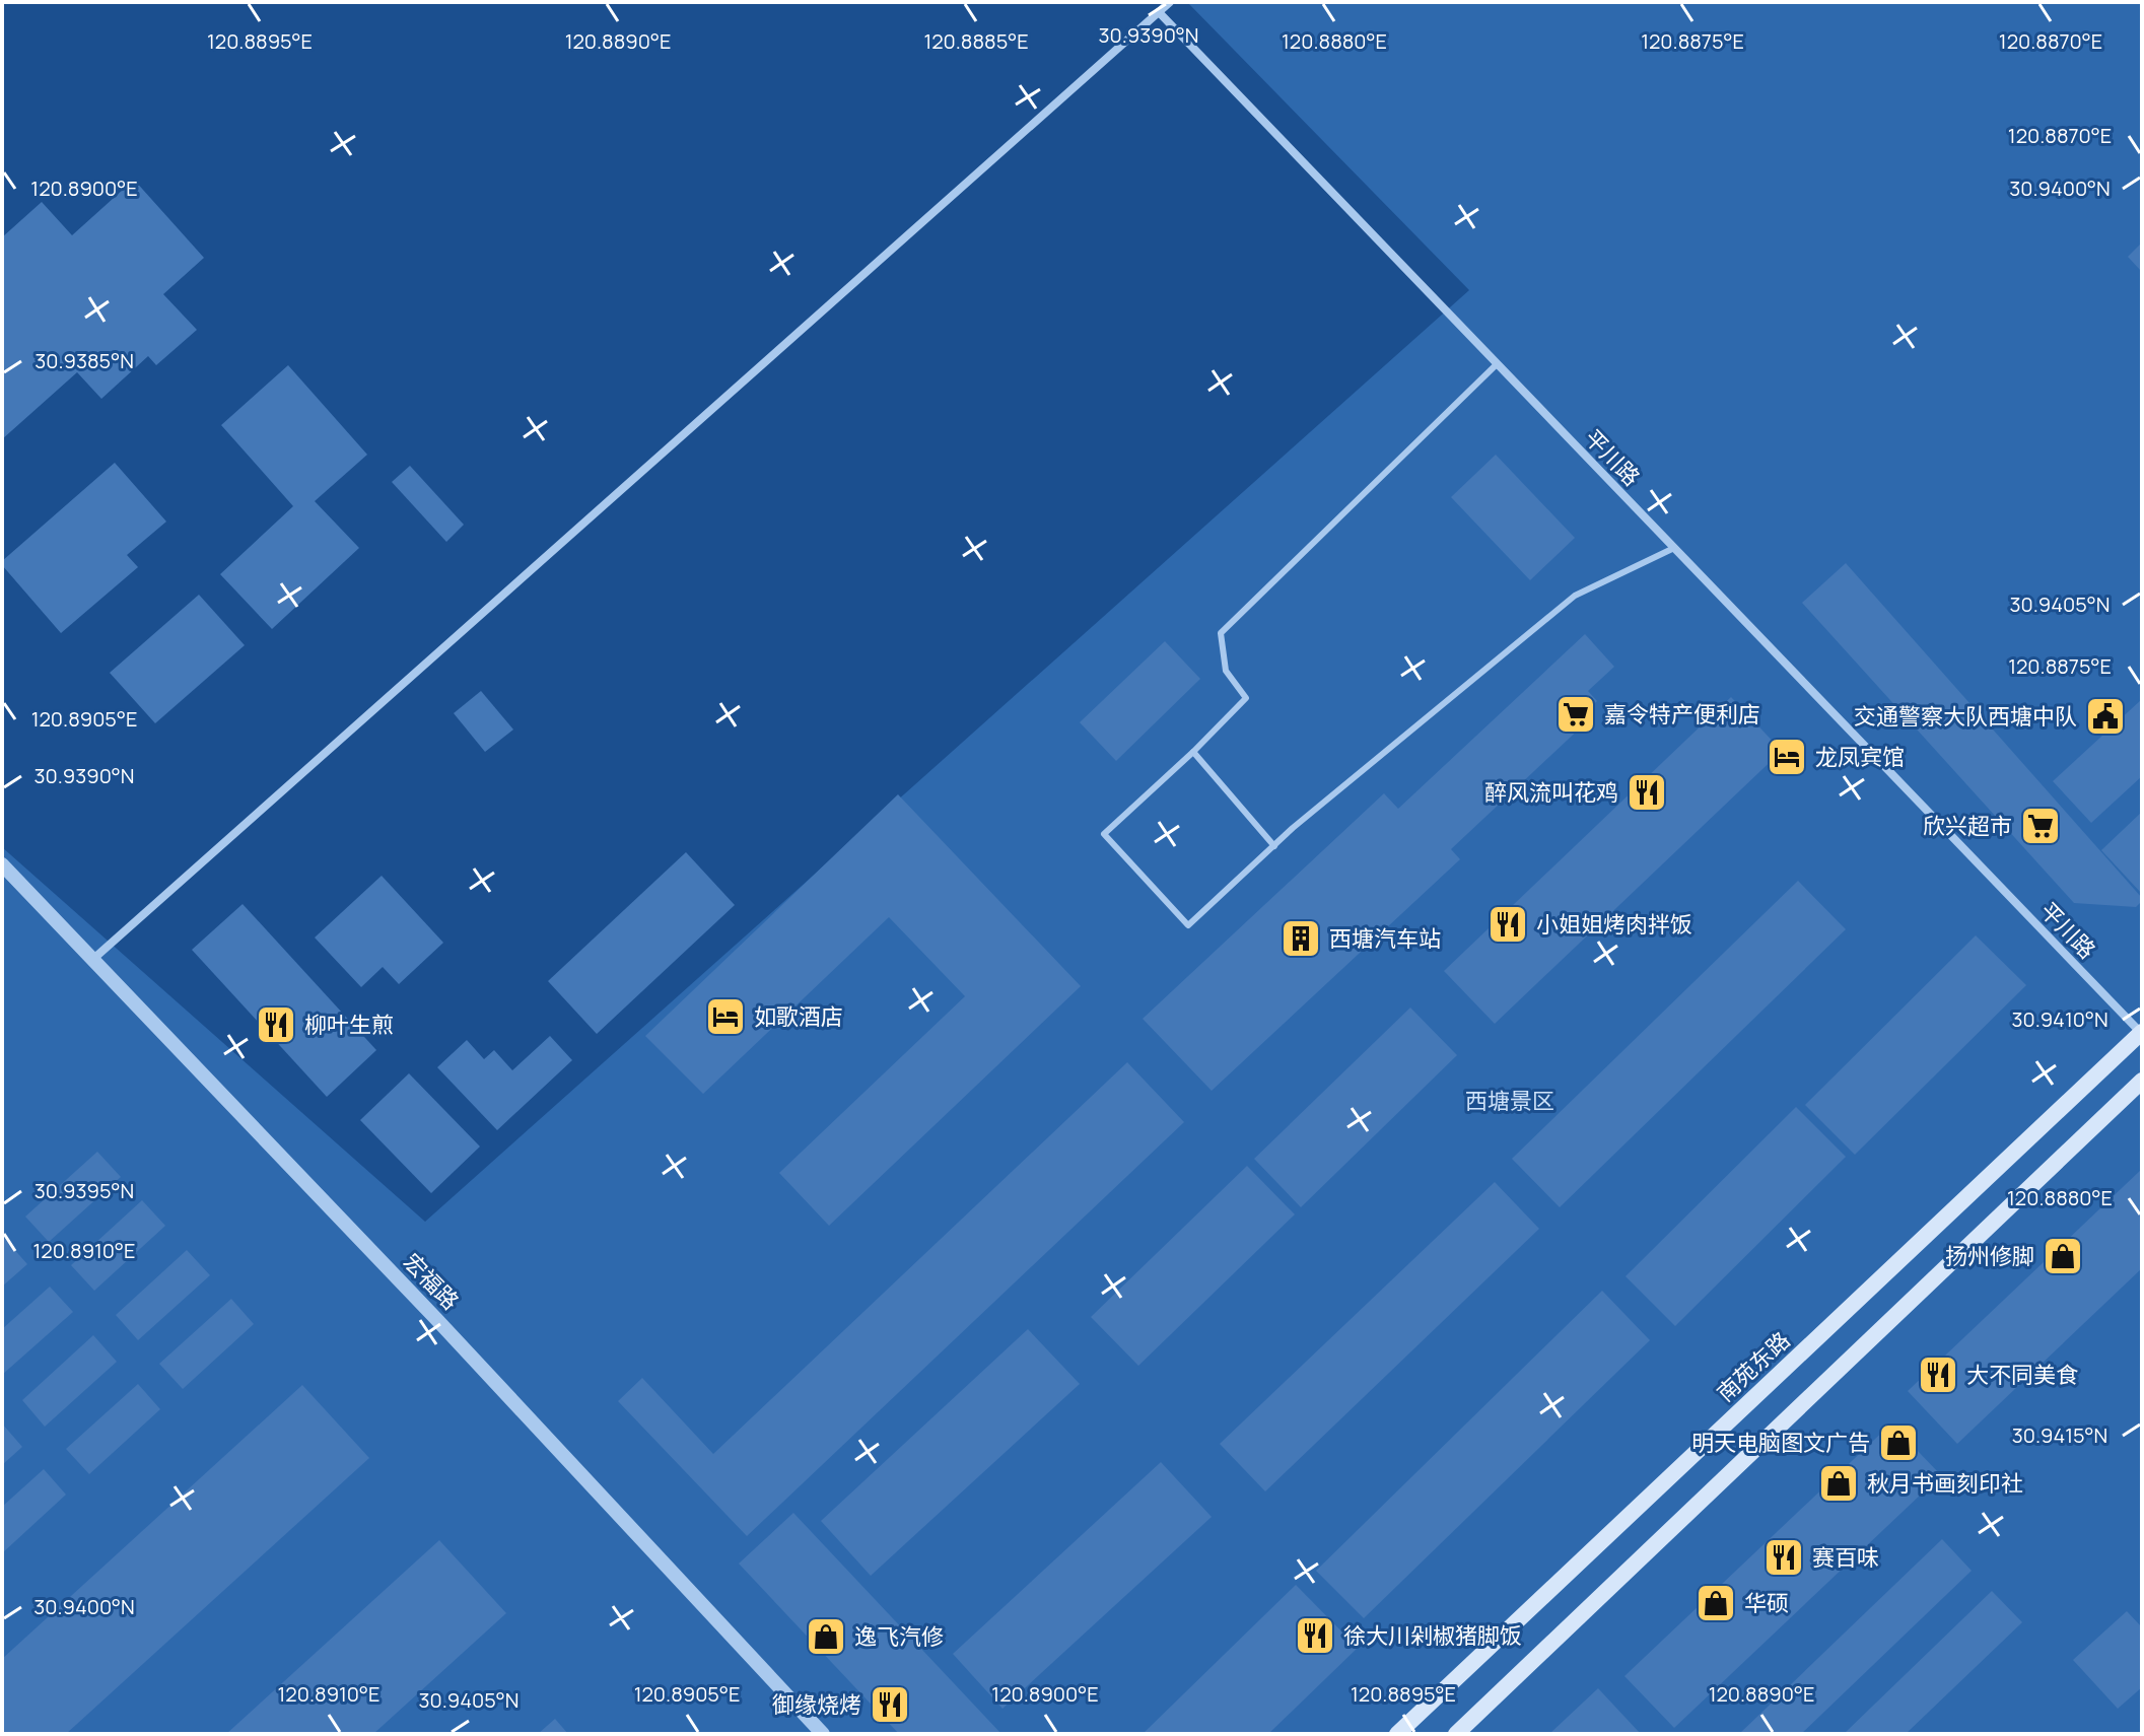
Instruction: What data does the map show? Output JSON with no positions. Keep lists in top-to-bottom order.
{
  "streets": {
    "main road": ["南苑东路"],
    "street": ["平川路", "宏福路"]
  },
  "crossings": [
    ["平川路", "南苑东路"]
  ],
  "parks": ["西塘景区"],
  "places": {
    "supermarket": ["嘉令特产便利店", "欣兴超市"],
    "public building": ["交通警察大队西塘中队"],
    "hotel": ["龙凤宾馆", "如歌酒店"],
    "restaurant": [
      "醉风流叫花鸡",
      "小姐姐烤肉拌饭",
      "柳叶生煎",
      "大不同美食",
      "赛百味",
      "徐大川剁椒猪脚饭",
      "御缘烧烤"
    ],
    "building": ["西塘汽车站"],
    "shop": [
      "扬州修脚",
      "明天电脑图文广告",
      "秋月书画刻印社",
      "华硕",
      "逸飞汽修"
    ]
  },
  "coordinates": [
    "30.9390°N",
    "120.8895°E",
    "120.8890°E",
    "120.8885°E",
    "120.8880°E",
    "120.8875°E",
    "120.8870°E",
    "120.8900°E",
    "30.9400°N",
    "30.9385°N",
    "30.9405°N",
    "120.8905°E",
    "30.9410°N",
    "30.9395°N",
    "120.8910°E",
    "30.9415°N"
  ]
}
